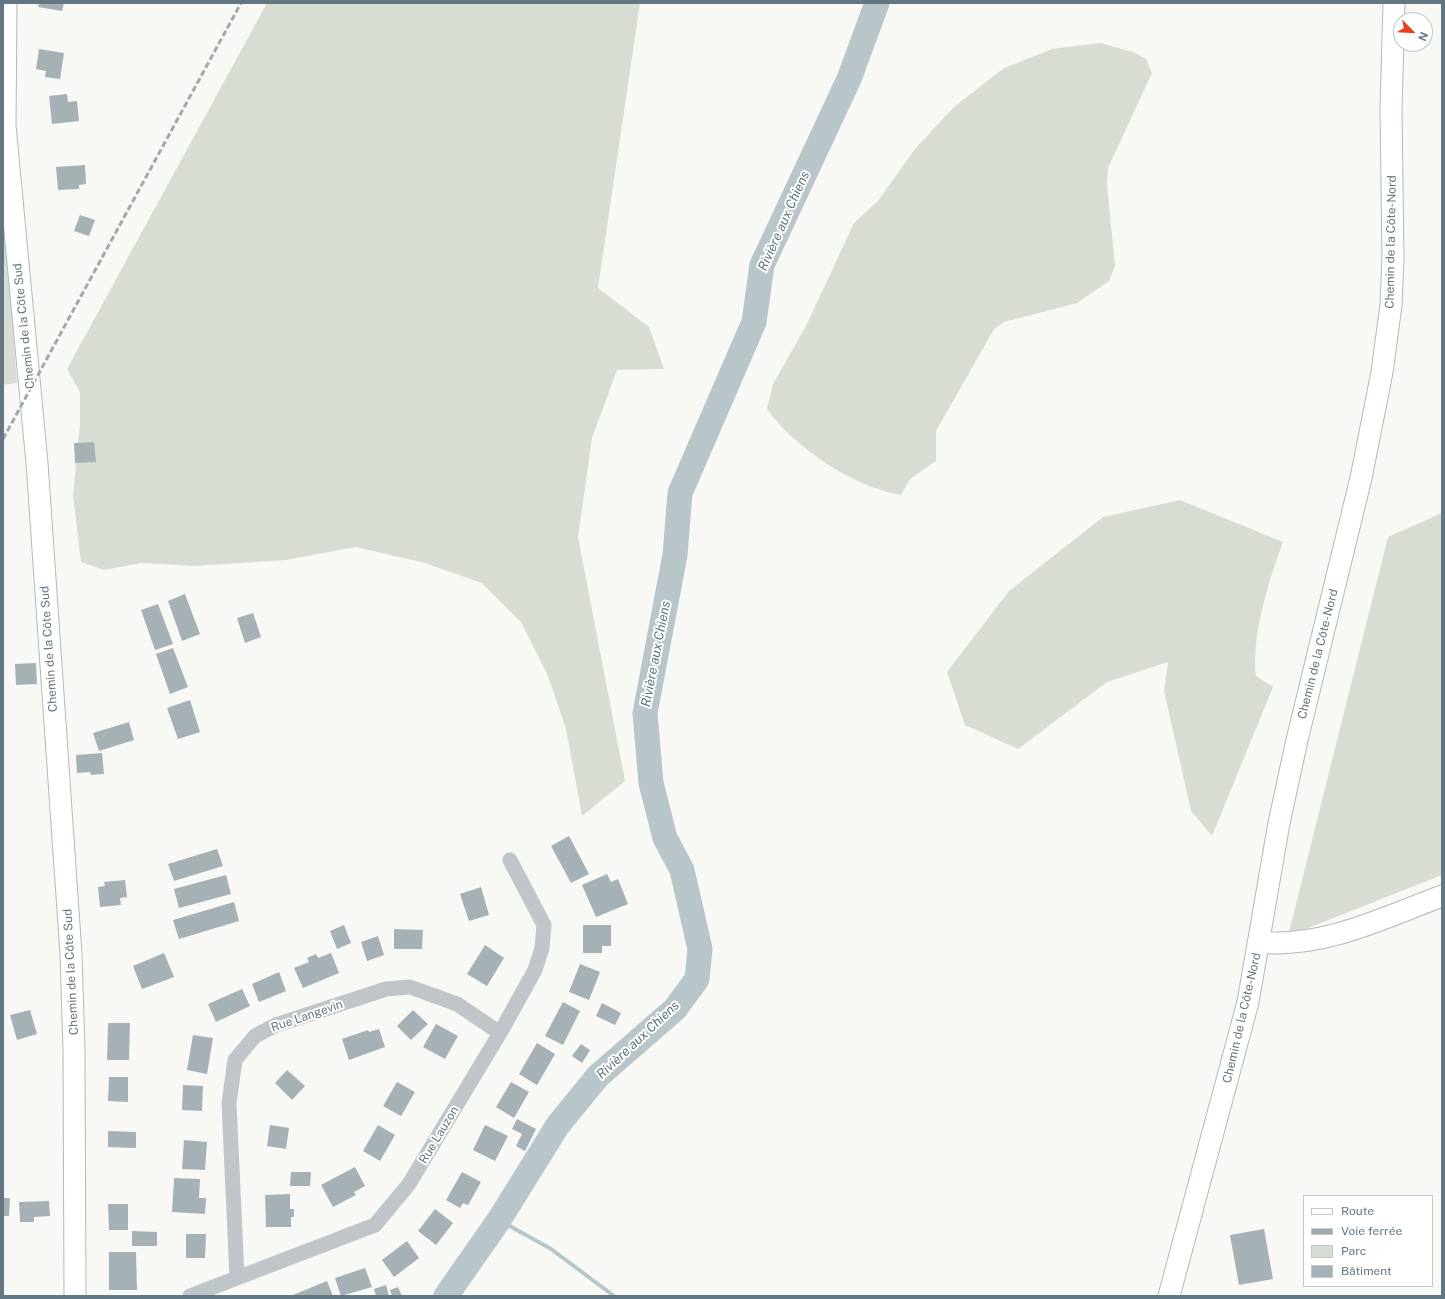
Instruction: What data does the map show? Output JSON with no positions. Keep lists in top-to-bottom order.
{
  "streets": {
    "street": [
      "Chemin de la Côte-Nord",
      "Chemin de la Côte Sud",
      "Rue Langevin",
      "Rue Lauzon"
    ]
  },
  "crossings": [
    ["Rue Langevin", "Rue Lauzon"]
  ],
  "water": ["Rivière aux Chiens"],
  "legend": [
    "Route",
    "Voie ferrée",
    "Parc",
    "Bâtiment"
  ],
  "north": "bottom right"
}
